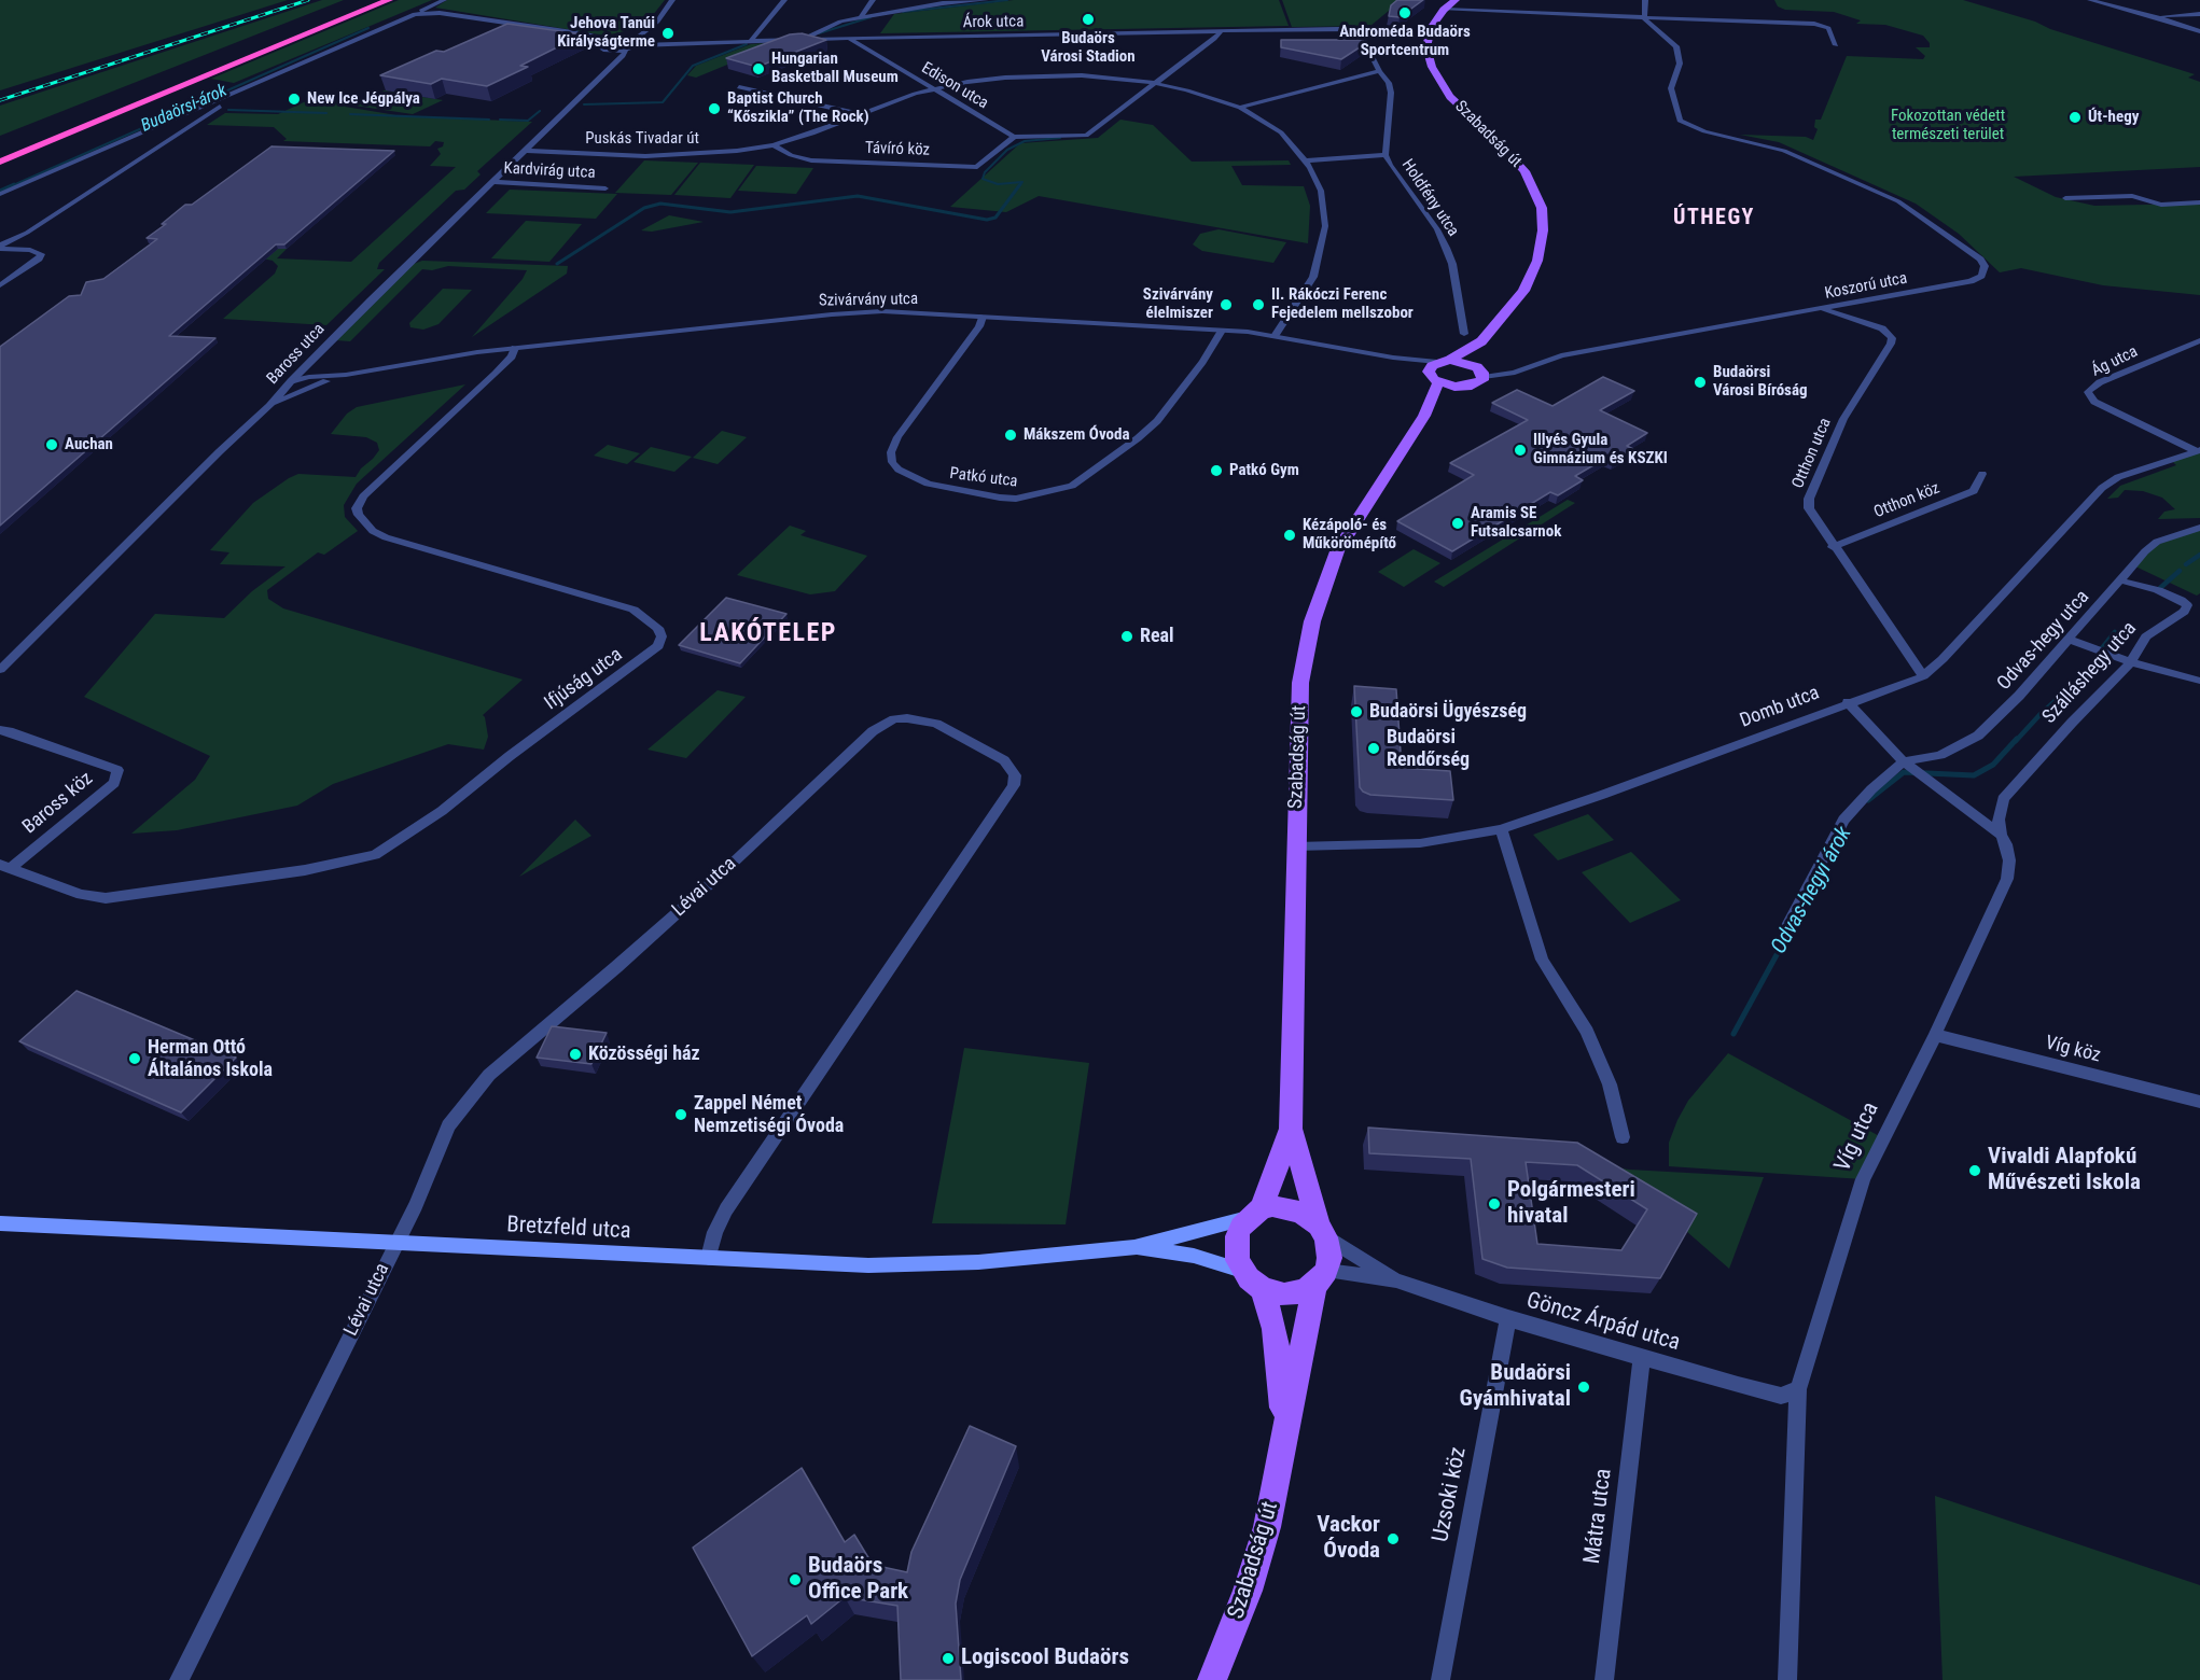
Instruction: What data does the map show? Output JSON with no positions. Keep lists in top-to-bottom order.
{
  "streets": {
    "main road": ["Szabadság út", "Bretzfeld utca"],
    "street": [
      "Árok utca",
      "Edison utca",
      "Puskás Tivadar út",
      "Távíró köz",
      "Kardvirág utca",
      "Holdfény utca",
      "Koszorú utca",
      "Szivárvány utca",
      "Baross utca",
      "Ág utca",
      "Otthon utca",
      "Patkó utca",
      "Otthon köz",
      "Odvas-hegy utca",
      "Szálláshegy utca",
      "Ifjúság utca",
      "Domb utca",
      "Baross köz",
      "Lévai utca",
      "Víg köz",
      "Víg utca",
      "Göncz Árpád utca",
      "Uzsoki köz",
      "Mátra utca"
    ]
  },
  "crossings": [
    ["Árok utca", "Edison utca"],
    ["Árok utca", "Szabadság út"],
    ["Árok utca", "Holdfény utca"],
    ["Edison utca", "Puskás Tivadar út"],
    ["Edison utca", "Távíró köz"],
    ["Szabadság út", "Koszorú utca"],
    ["Szabadság út", "Szivárvány utca"],
    ["Szabadság út", "Domb utca"],
    ["Szabadság út", "Bretzfeld utca"],
    ["Szabadság út", "Göncz Árpád utca"],
    ["Puskás Tivadar út", "Távíró köz"],
    ["Puskás Tivadar út", "Holdfény utca"],
    ["Puskás Tivadar út", "Szivárvány utca"],
    ["Puskás Tivadar út", "Baross utca"],
    ["Kardvirág utca", "Baross utca"],
    ["Koszorú utca", "Otthon utca"],
    ["Szivárvány utca", "Baross utca"],
    ["Szivárvány utca", "Patkó utca"],
    ["Szivárvány utca", "Ifjúság utca"],
    ["Ág utca", "Domb utca"],
    ["Otthon utca", "Otthon köz"],
    ["Otthon utca", "Domb utca"],
    ["Odvas-hegy utca", "Szálláshegy utca"],
    ["Szálláshegy utca", "Víg utca"],
    ["Ifjúság utca", "Baross köz"],
    ["Lévai utca", "Bretzfeld utca"],
    ["Víg köz", "Víg utca"],
    ["Víg utca", "Göncz Árpád utca"],
    ["Bretzfeld utca", "Göncz Árpád utca"],
    ["Göncz Árpád utca", "Uzsoki köz"],
    ["Göncz Árpád utca", "Mátra utca"]
  ],
  "districts": ["ÚTHEGY", "LAKÓTELEP"],
  "water": ["Budaörsi-árok", "Odvas-hegyi árok"],
  "parks": ["Fokozottan védett természeti terület"],
  "places": [
    "Androméda Budaörs Sportcentrum",
    "Budaörs Városi Stadion",
    "Jehova Tanúi Királyságterme",
    "Hungarian Basketball Museum",
    "New Ice Jégpálya",
    "Baptist Church “Kőszikla” (The Rock)",
    "Út-hegy",
    "Szivárvány élelmiszer",
    "II. Rákóczi Ferenc Fejedelem mellszobor",
    "Budaörsi Városi Bíróság",
    "Mákszem Óvoda",
    "Auchan",
    "Illyés Gyula Gimnázium és KSZKI",
    "Patkó Gym",
    "Aramis SE Futsalcsarnok",
    "Kézápoló- és Műkörömépítő",
    "Real",
    "Budaörsi Ügyészség",
    "Budaörsi Rendőrség",
    "Közösségi ház",
    "Herman Ottó Általános Iskola",
    "Zappel Német Nemzetiségi Óvoda",
    "Vivaldi Alapfokú Művészeti Iskola",
    "Polgármesteri hivatal",
    "Budaörsi Gyámhivatal",
    "Vackor Óvoda",
    "Budaörs Office Park",
    "Logiscool Budaörs"
  ]
}
